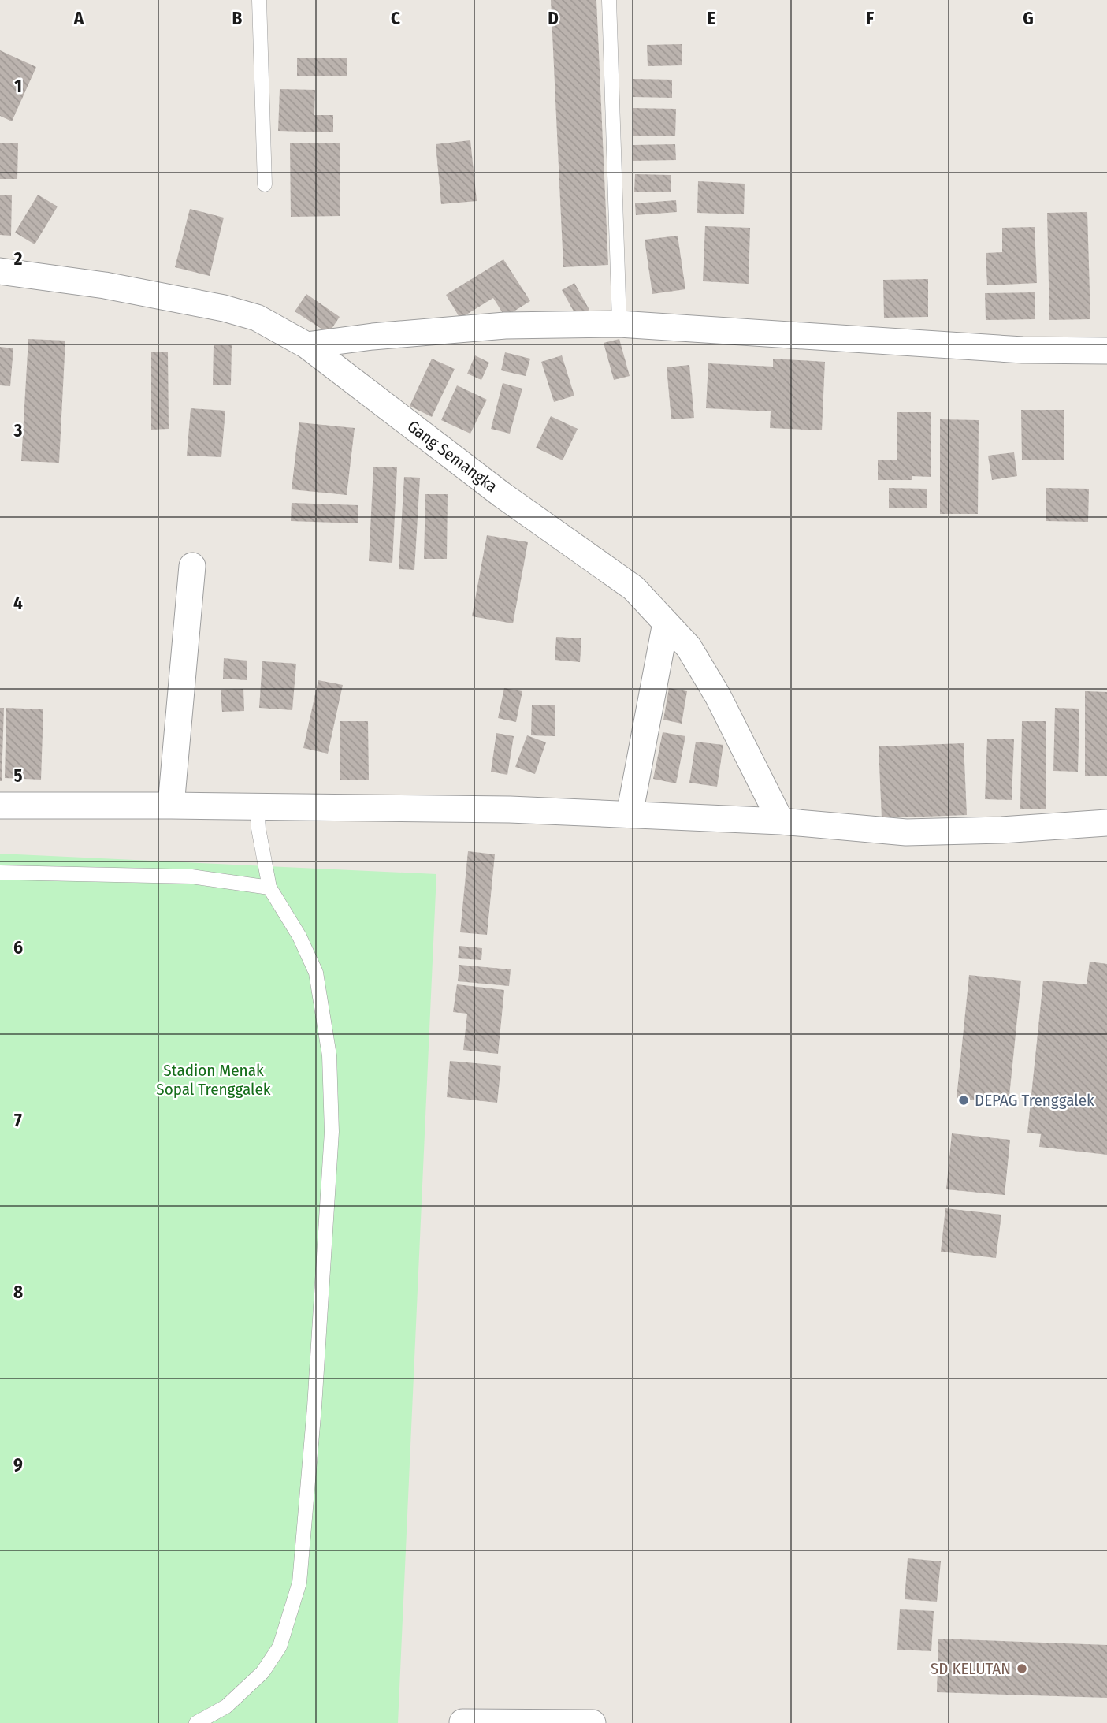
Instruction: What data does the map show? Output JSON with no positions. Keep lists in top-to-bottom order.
{
  "streets": {
    "street": ["Gang Semangka"]
  },
  "parks": ["Stadion Menak Sopal Trenggalek"],
  "places": ["DEPAG Trenggalek", "SD KELUTAN"],
  "grid": {
    "columns": [
      "A",
      "B",
      "C",
      "D",
      "E",
      "F",
      "G"
    ],
    "rows": [
      "1",
      "2",
      "3",
      "4",
      "5",
      "6",
      "7",
      "8",
      "9"
    ]
  }
}
